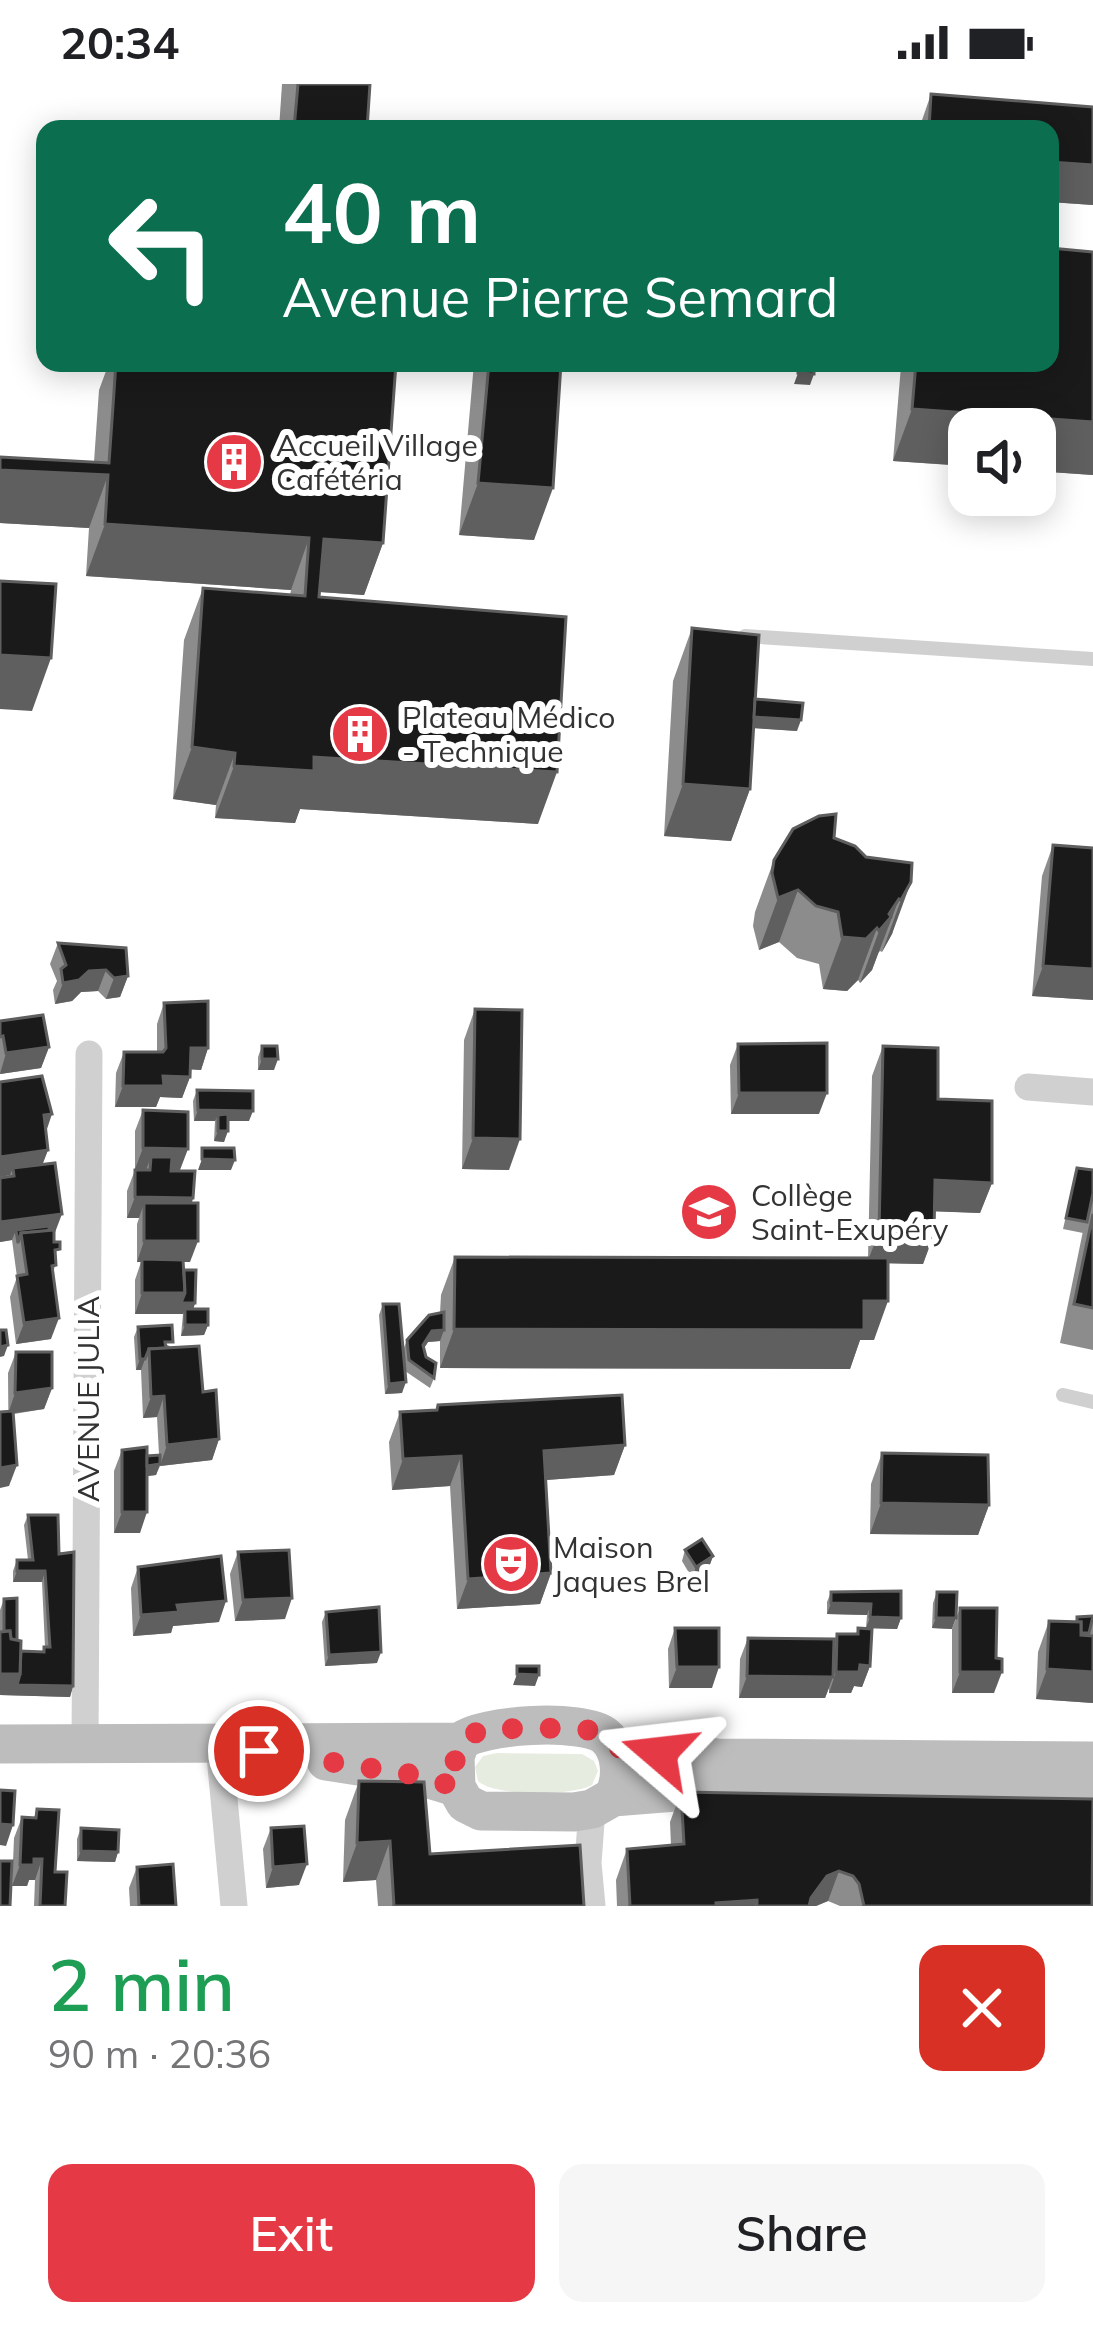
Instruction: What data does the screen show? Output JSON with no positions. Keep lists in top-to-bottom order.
{
  "streets": {
    "street": ["AVENUE JULIA"]
  },
  "places": {
    "building": ["Accueil Village Cafétéria", "Plateau Médico - Technique"],
    "school or university": ["Collège Saint-Exupéry"],
    "theatre": ["Maison Jaques Brel"]
  },
  "page": {
    "status": "20:34",
    "turn": ["40 m", "Avenue Pierre Semard"],
    "heading": ["2 min", "90 m · 20:36"],
    "buttons": ["Exit", "Share"]
  }
}
